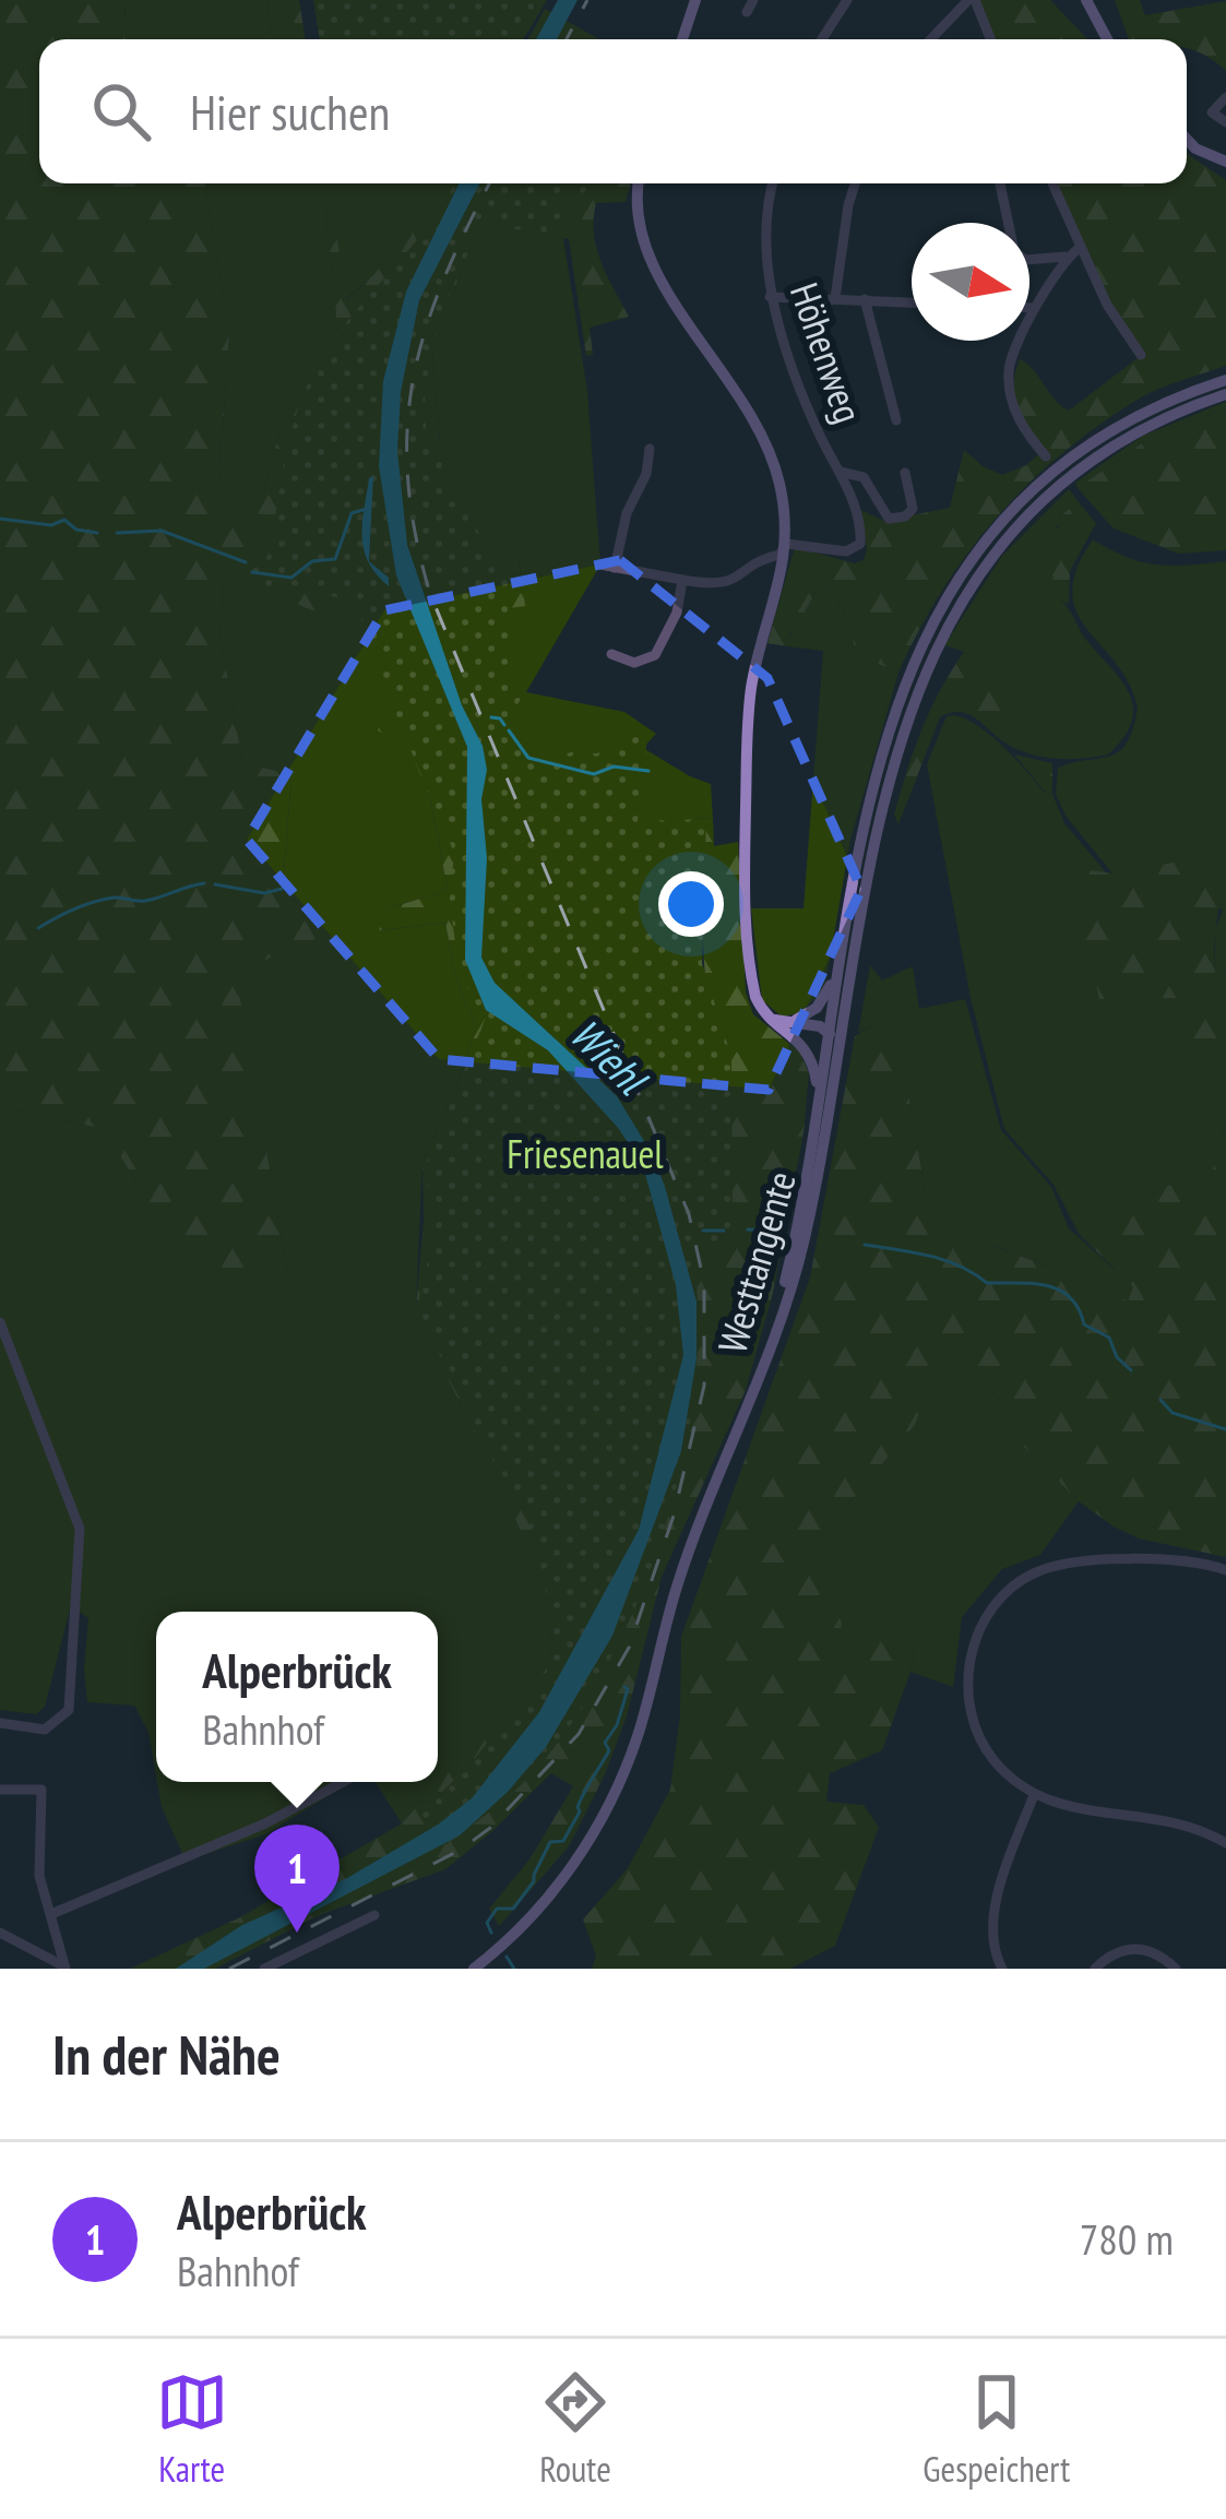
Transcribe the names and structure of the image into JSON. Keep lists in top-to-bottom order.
{
  "streets": {
    "main road": ["Westtangente"],
    "street": ["Höhenweg"]
  },
  "water": ["Wiehl"],
  "parks": ["Friesenauel"],
  "north": "right",
  "page": {
    "search": "Hier suchen",
    "popup": ["Alperbrück", "Bahnhof"],
    "pins": "1",
    "heading": "In der Nähe",
    "list": [
      {
        "mark": "1",
        "name": "Alperbrück",
        "note": "Bahnhof",
        "value": "780 m"
      }
    ],
    "nav": ["Karte", "Route", "Gespeichert"]
  }
}
